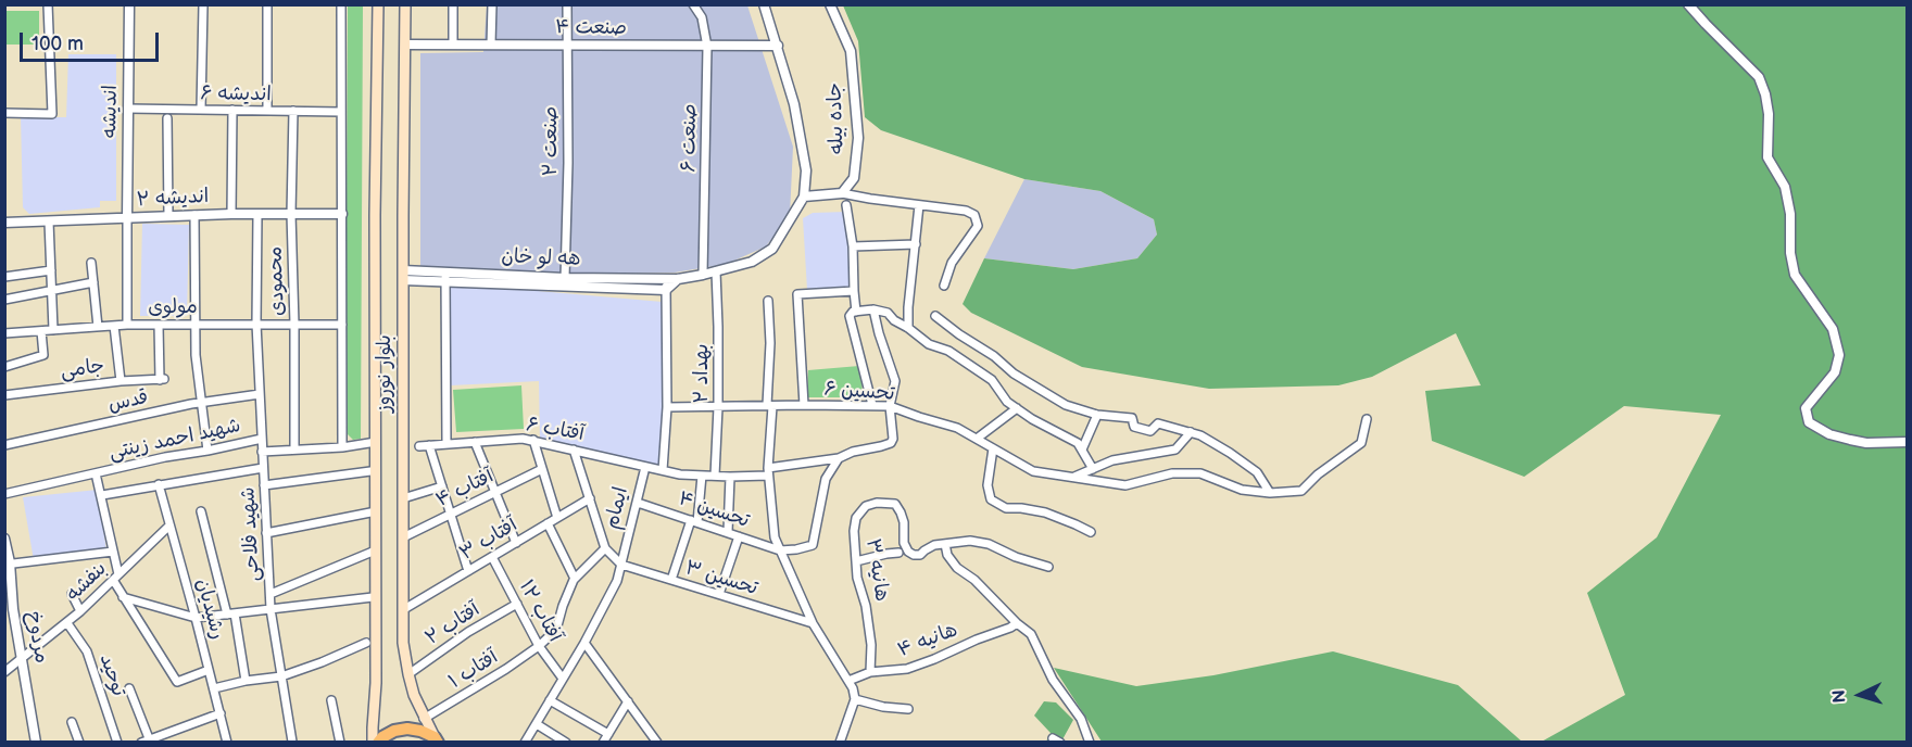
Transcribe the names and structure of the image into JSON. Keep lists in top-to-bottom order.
{
  "streets": {
    "main road": ["بلوار نوروز"],
    "street": [
      "صنعت ۴",
      "اندیشه ۶",
      "اندیشه",
      "جاده بیله",
      "صنعت ۶",
      "صنعت ۲",
      "اندیشه ۲",
      "هه لو خان",
      "محمودی",
      "مولوی",
      "جامی",
      "بهداد ۲",
      "تحسین ۶",
      "قدس",
      "آفتاب ۶",
      "شهید احمد زینتی",
      "آفتاب ۴",
      "ایمام",
      "تحسین ۴",
      "شهید فلاحی",
      "آفتاب ۳",
      "هانیه ۳",
      "تحسین ۳",
      "بنفشه",
      "رشیدیان",
      "آفتاب ۱۲",
      "آفتاب ۲",
      "مردوخ",
      "هانیه ۴",
      "آفتاب ۱",
      "توحید"
    ]
  },
  "crossings": [
    ["صنعت ۴", "صنعت ۶"],
    ["صنعت ۴", "صنعت ۲"],
    ["صنعت ۴", "بلوار نوروز"],
    ["اندیشه ۶", "اندیشه"],
    ["اندیشه ۶", "محمودی"],
    ["اندیشه", "اندیشه ۲"],
    ["صنعت ۲", "هه لو خان"],
    ["اندیشه ۲", "محمودی"],
    ["اندیشه ۲", "شهید فلاحی"],
    ["محمودی", "مولوی"],
    ["مولوی", "جامی"],
    ["مولوی", "شهید فلاحی"],
    ["بلوار نوروز", "آفتاب ۴"],
    ["بلوار نوروز", "آفتاب ۳"],
    ["بلوار نوروز", "آفتاب ۲"],
    ["بلوار نوروز", "آفتاب ۱"],
    ["بهداد ۲", "تحسین ۶"],
    ["بهداد ۲", "ایمام"],
    ["تحسین ۶", "ایمام"],
    ["قدس", "شهید فلاحی"],
    ["آفتاب ۶", "ایمام"],
    ["شهید احمد زینتی", "شهید فلاحی"],
    ["ایمام", "تحسین ۴"],
    ["ایمام", "تحسین ۳"],
    ["ایمام", "آفتاب ۱۲"],
    ["آفتاب ۳", "آفتاب ۱۲"],
    ["هانیه ۳", "هانیه ۴"],
    ["بنفشه", "رشیدیان"],
    ["بنفشه", "مردوخ"],
    ["بنفشه", "توحید"],
    ["آفتاب ۱۲", "آفتاب ۲"],
    ["آفتاب ۱۲", "آفتاب ۱"]
  ],
  "scale_bar": "100 m",
  "north": "left"
}
